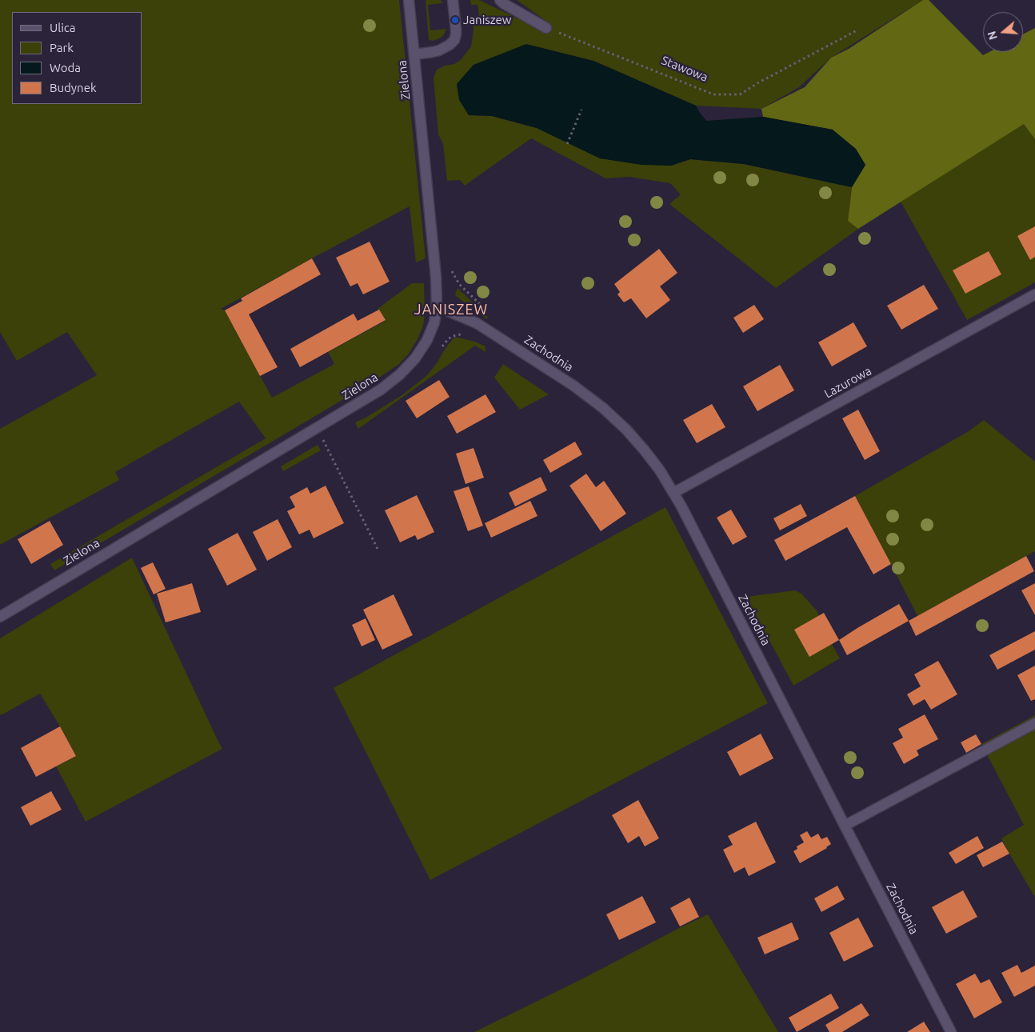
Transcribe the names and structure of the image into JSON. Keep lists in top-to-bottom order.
{
  "streets": {
    "street": ["Zielona", "Zachodnia", "Lazurowa"],
    "path": ["Stawowa"]
  },
  "crossings": [
    ["Zielona", "Zachodnia"],
    ["Zachodnia", "Lazurowa"]
  ],
  "districts": ["JANISZEW"],
  "places": ["Janiszew"],
  "legend": [
    "Ulica",
    "Park",
    "Woda",
    "Budynek"
  ],
  "north": "left"
}
